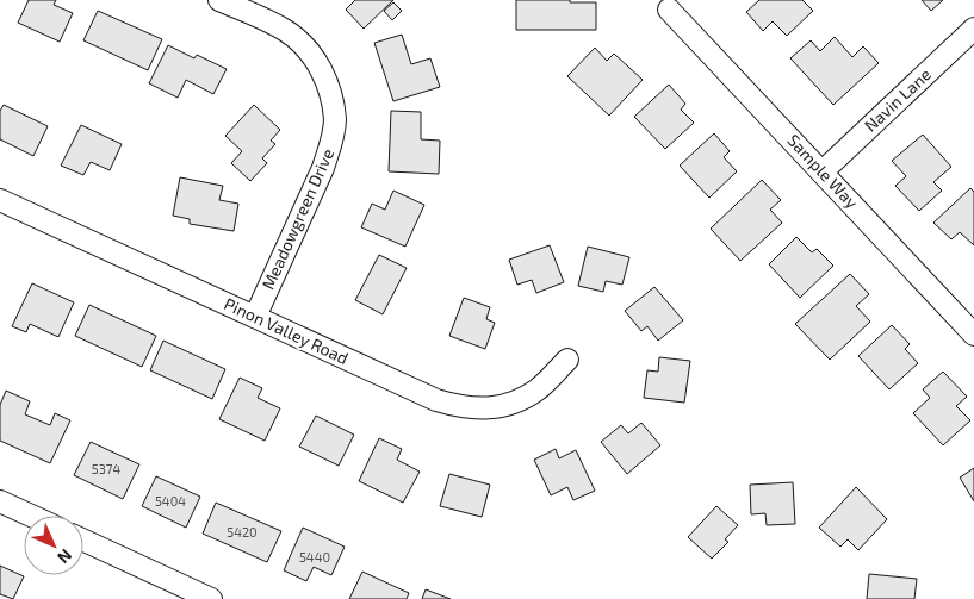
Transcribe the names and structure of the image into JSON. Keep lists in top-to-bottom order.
{
  "streets": {
    "street": [
      "Navin Lane",
      "Sample Way",
      "Meadowgreen Drive",
      "Pinon Valley Road"
    ]
  },
  "crossings": [
    ["Navin Lane", "Sample Way"],
    ["Meadowgreen Drive", "Pinon Valley Road"]
  ],
  "house_numbers": [
    "5374",
    "5404",
    "5420",
    "5440"
  ],
  "north": "bottom right"
}
